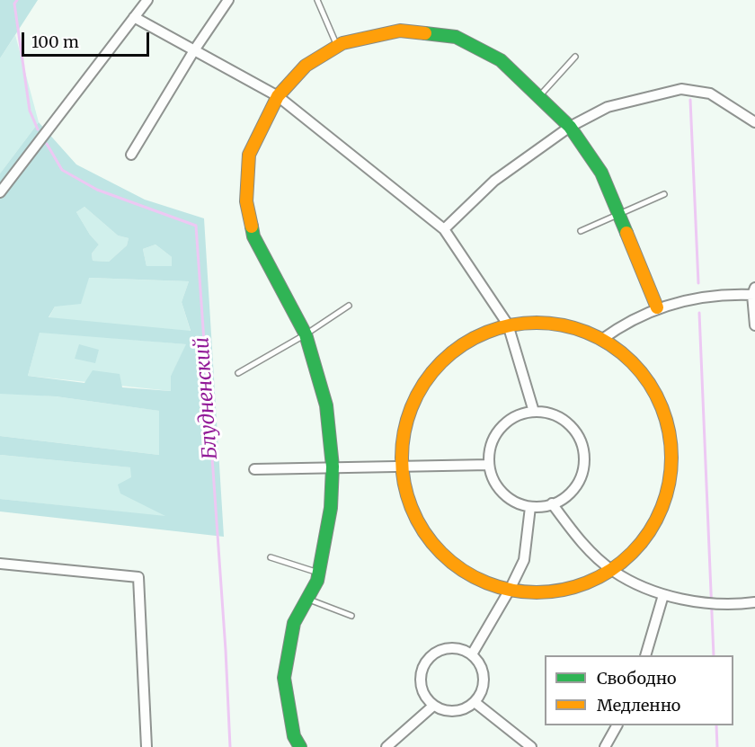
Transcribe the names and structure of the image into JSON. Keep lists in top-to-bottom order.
{
  "water": ["Блудненский"],
  "legend": ["Свободно", "Медленно"],
  "scale_bar": "100 m"
}
